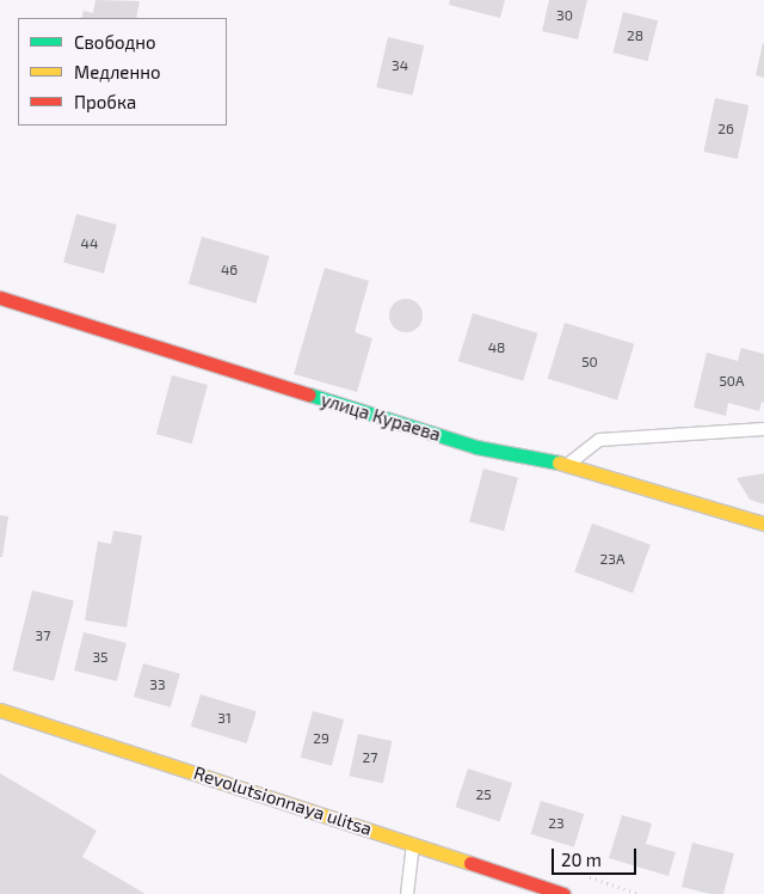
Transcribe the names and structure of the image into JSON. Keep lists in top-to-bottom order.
{
  "streets": {
    "street": ["улица Кураева", "Revolutsionnaya ulitsa"]
  },
  "house_numbers": [
    "30",
    "28",
    "34",
    "26",
    "44",
    "46",
    "48",
    "50",
    "50А",
    "23А",
    "37",
    "35",
    "33",
    "31",
    "29",
    "27",
    "25",
    "23"
  ],
  "legend": ["Свободно", "Медленно", "Пробка"],
  "scale_bar": "20 m"
}
